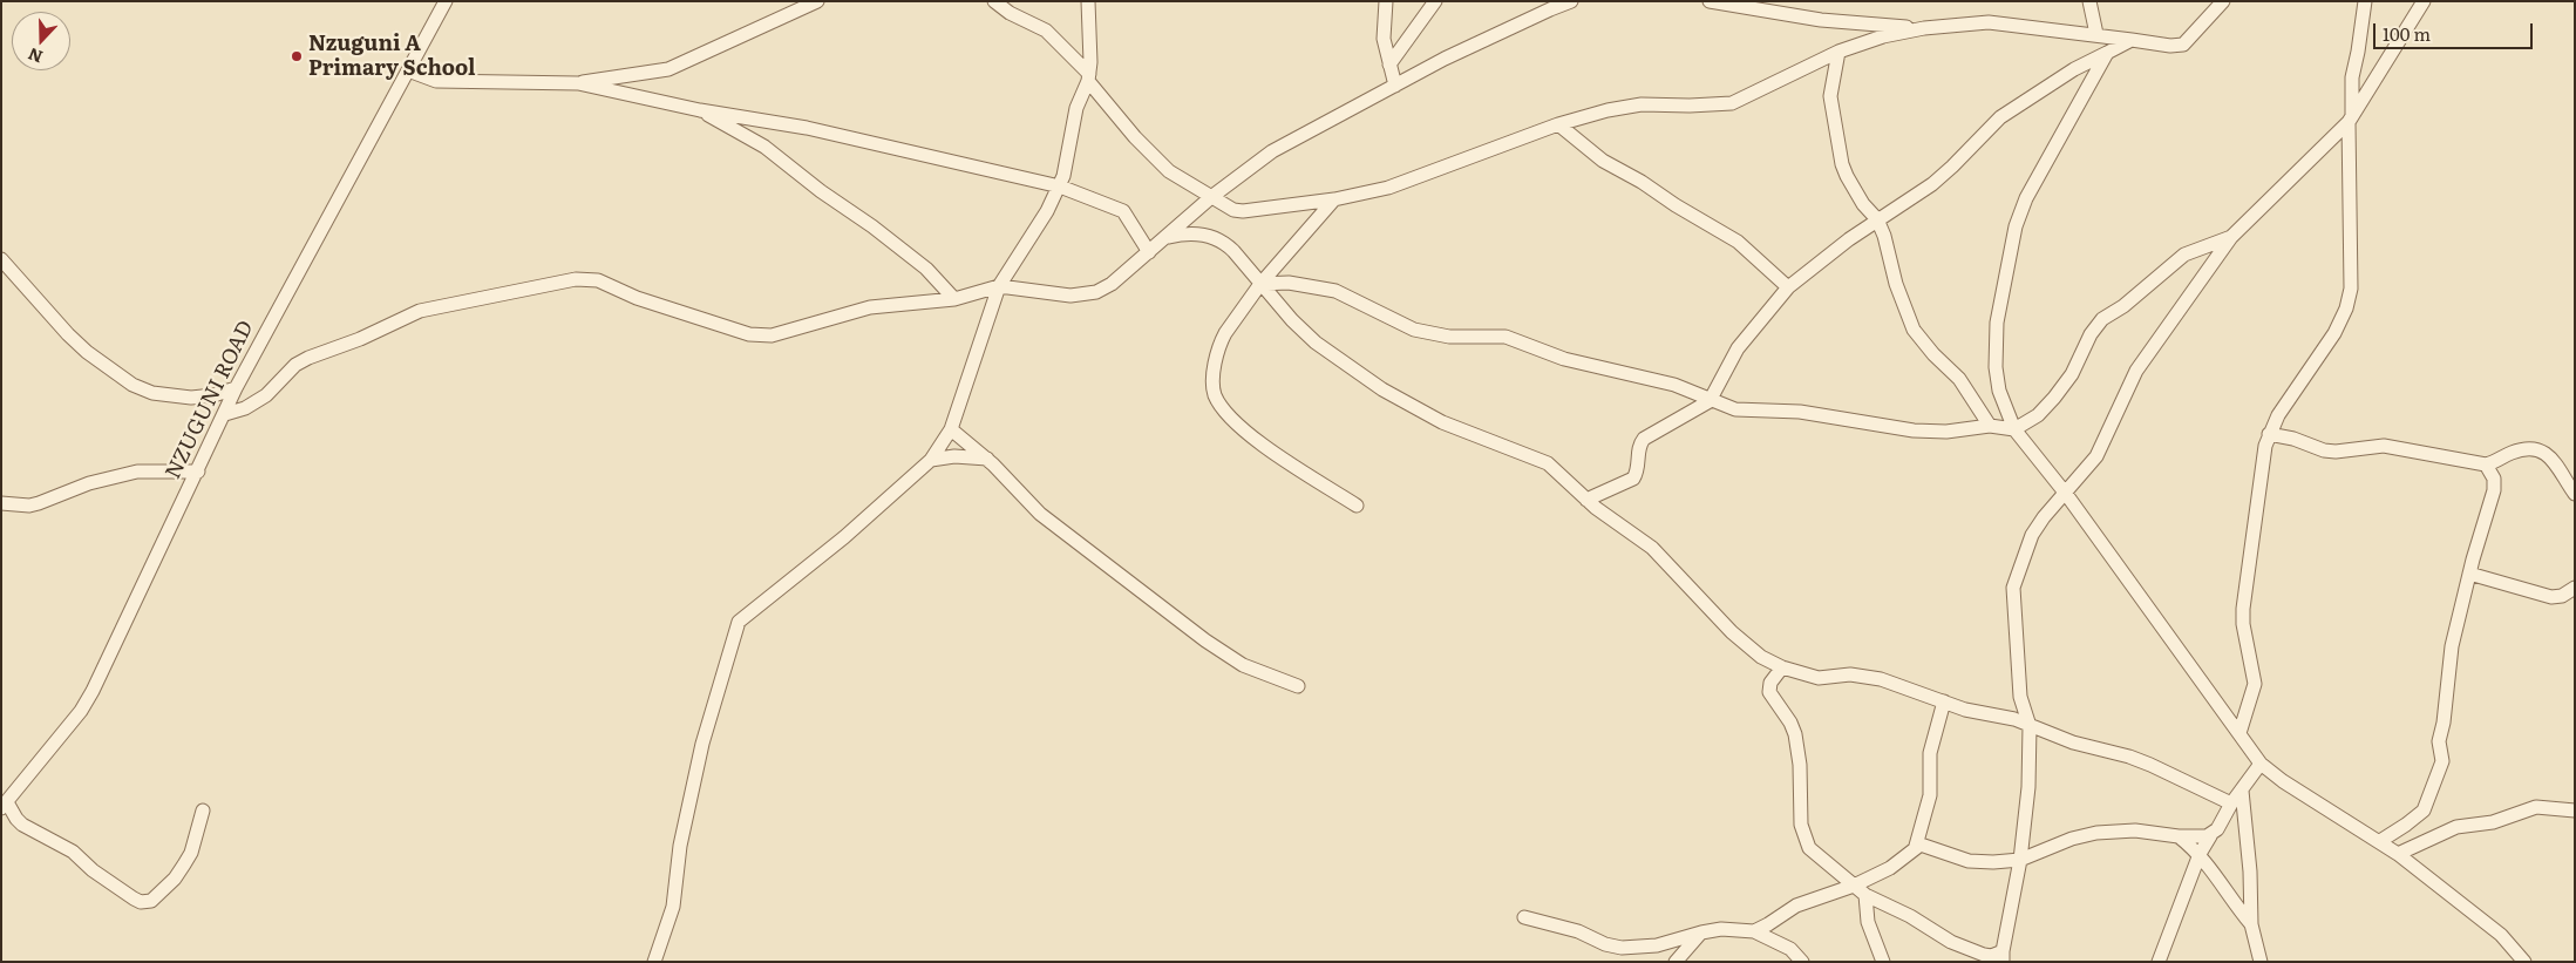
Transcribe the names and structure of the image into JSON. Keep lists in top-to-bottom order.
{
  "streets": {
    "street": ["NZUGUNI ROAD"]
  },
  "places": ["Nzuguni A Primary School"],
  "scale_bar": "100 m",
  "north": "bottom"
}
